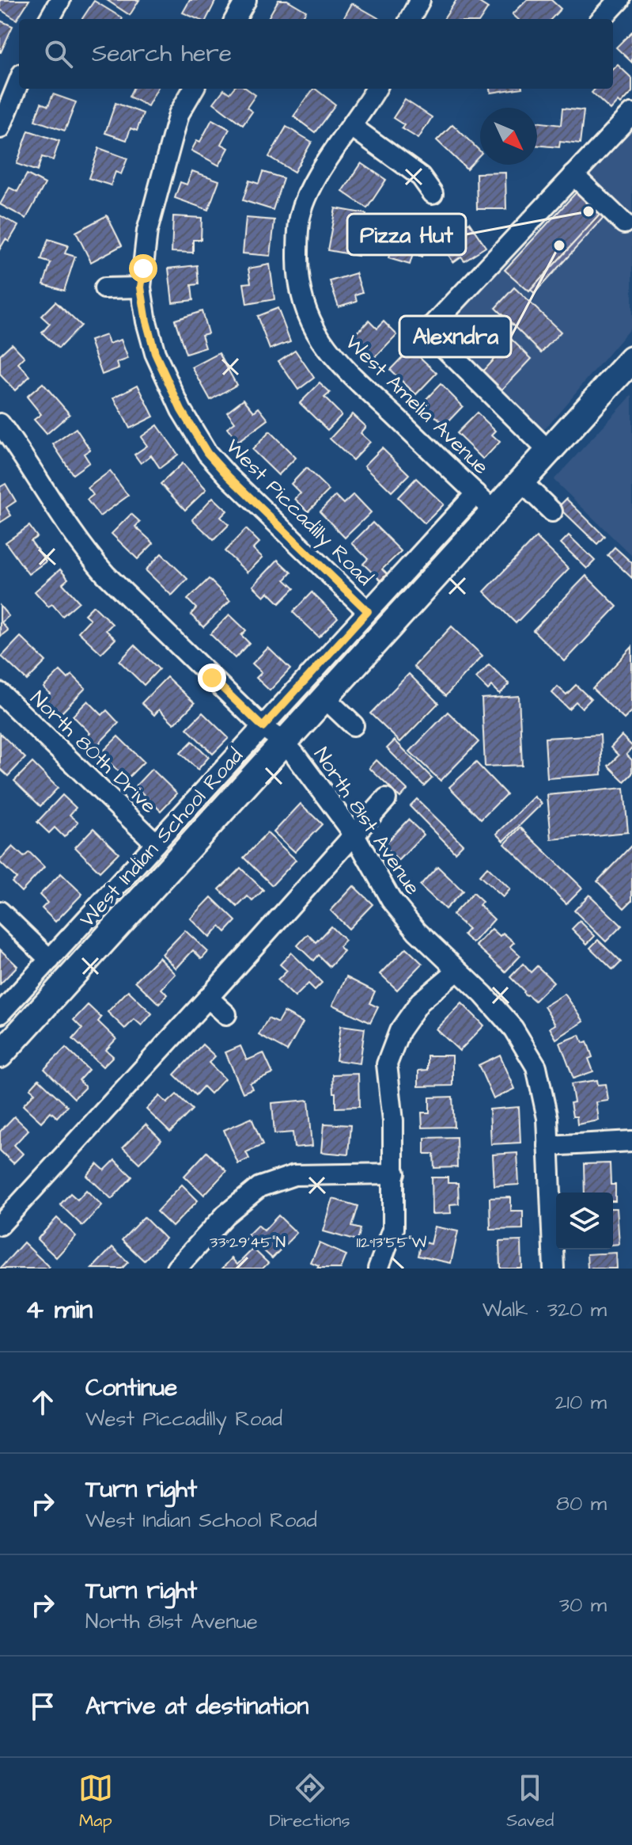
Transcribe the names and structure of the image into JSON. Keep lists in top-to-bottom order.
{
  "streets": {
    "main road": ["West Indian School Road"],
    "street": [
      "West Amelia Avenue",
      "West Piccadilly Road",
      "North 80th Drive",
      "North 81st Avenue"
    ]
  },
  "crossings": [
    ["West Amelia Avenue", "West Indian School Road"],
    ["West Piccadilly Road", "West Indian School Road"],
    ["North 80th Drive", "West Indian School Road"],
    ["North 81st Avenue", "West Indian School Road"]
  ],
  "places": ["Pizza Hut", "Alexndra"],
  "north": "bottom right",
  "page": {
    "search": "Search here",
    "heading": ["4 min", "Walk · 320 m"],
    "list": [
      ["Continue", "West Piccadilly Road", "210 m"],
      ["Turn right", "West Indian School Road", "80 m"],
      ["Turn right", "North 81st Avenue", "30 m"],
      "Arrive at destination"
    ],
    "nav": ["Map", "Directions", "Saved"]
  },
  "coordinates": ["33°29'45\"N", "112°13'55\"W"]
}
